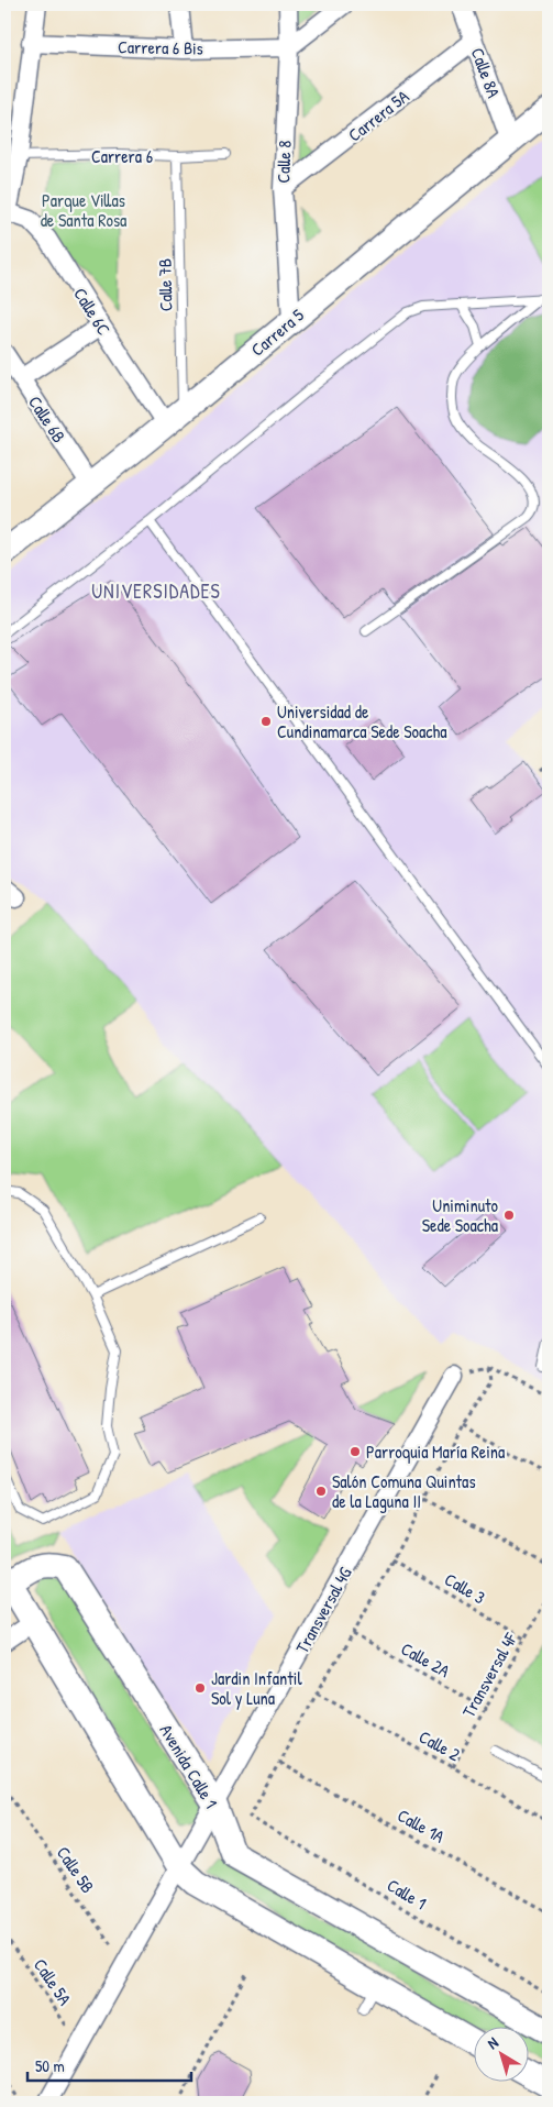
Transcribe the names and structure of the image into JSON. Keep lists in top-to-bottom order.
{
  "streets": {
    "main road": ["Carrera 5", "Avenida Calle 1"],
    "street": [
      "Carrera 6 Bis",
      "Calle 8A",
      "Carrera 5A",
      "Calle 8",
      "Calle 6C",
      "Calle 6B",
      "Transversal 4G"
    ],
    "lane": ["Carrera 6", "Calle 7B"],
    "path": [
      "Calle 3",
      "Calle 2A",
      "Transversal 4F",
      "Calle 2",
      "Calle 1A",
      "Calle 5B",
      "Calle 1",
      "Calle 5A"
    ]
  },
  "crossings": [
    ["Carrera 6 Bis", "Calle 8"],
    ["Calle 8A", "Carrera 5A"],
    ["Calle 8A", "Carrera 5"],
    ["Carrera 5A", "Calle 8"],
    ["Carrera 6", "Calle 7B"],
    ["Calle 8", "Carrera 5"],
    ["Calle 7B", "Calle 6C"],
    ["Calle 7B", "Carrera 5"],
    ["Calle 6C", "Carrera 5"],
    ["Carrera 5", "Calle 6B"],
    ["Calle 3", "Transversal 4F"],
    ["Transversal 4G", "Avenida Calle 1"],
    ["Transversal 4G", "Calle 5B"],
    ["Transversal 4G", "Calle 5A"],
    ["Calle 2A", "Transversal 4F"],
    ["Transversal 4F", "Calle 2"],
    ["Calle 1A", "Calle 1"]
  ],
  "districts": ["UNIVERSIDADES"],
  "parks": ["Parque Villas de Santa Rosa"],
  "places": [
    "Universidad de Cundinamarca Sede Soacha",
    "Uniminuto Sede Soacha",
    "Parroquia María Reina",
    "Salón Comuna Quintas de la Laguna II",
    "Jardin Infantil Sol y Luna"
  ],
  "scale_bar": "50 m",
  "north": "top left"
}
